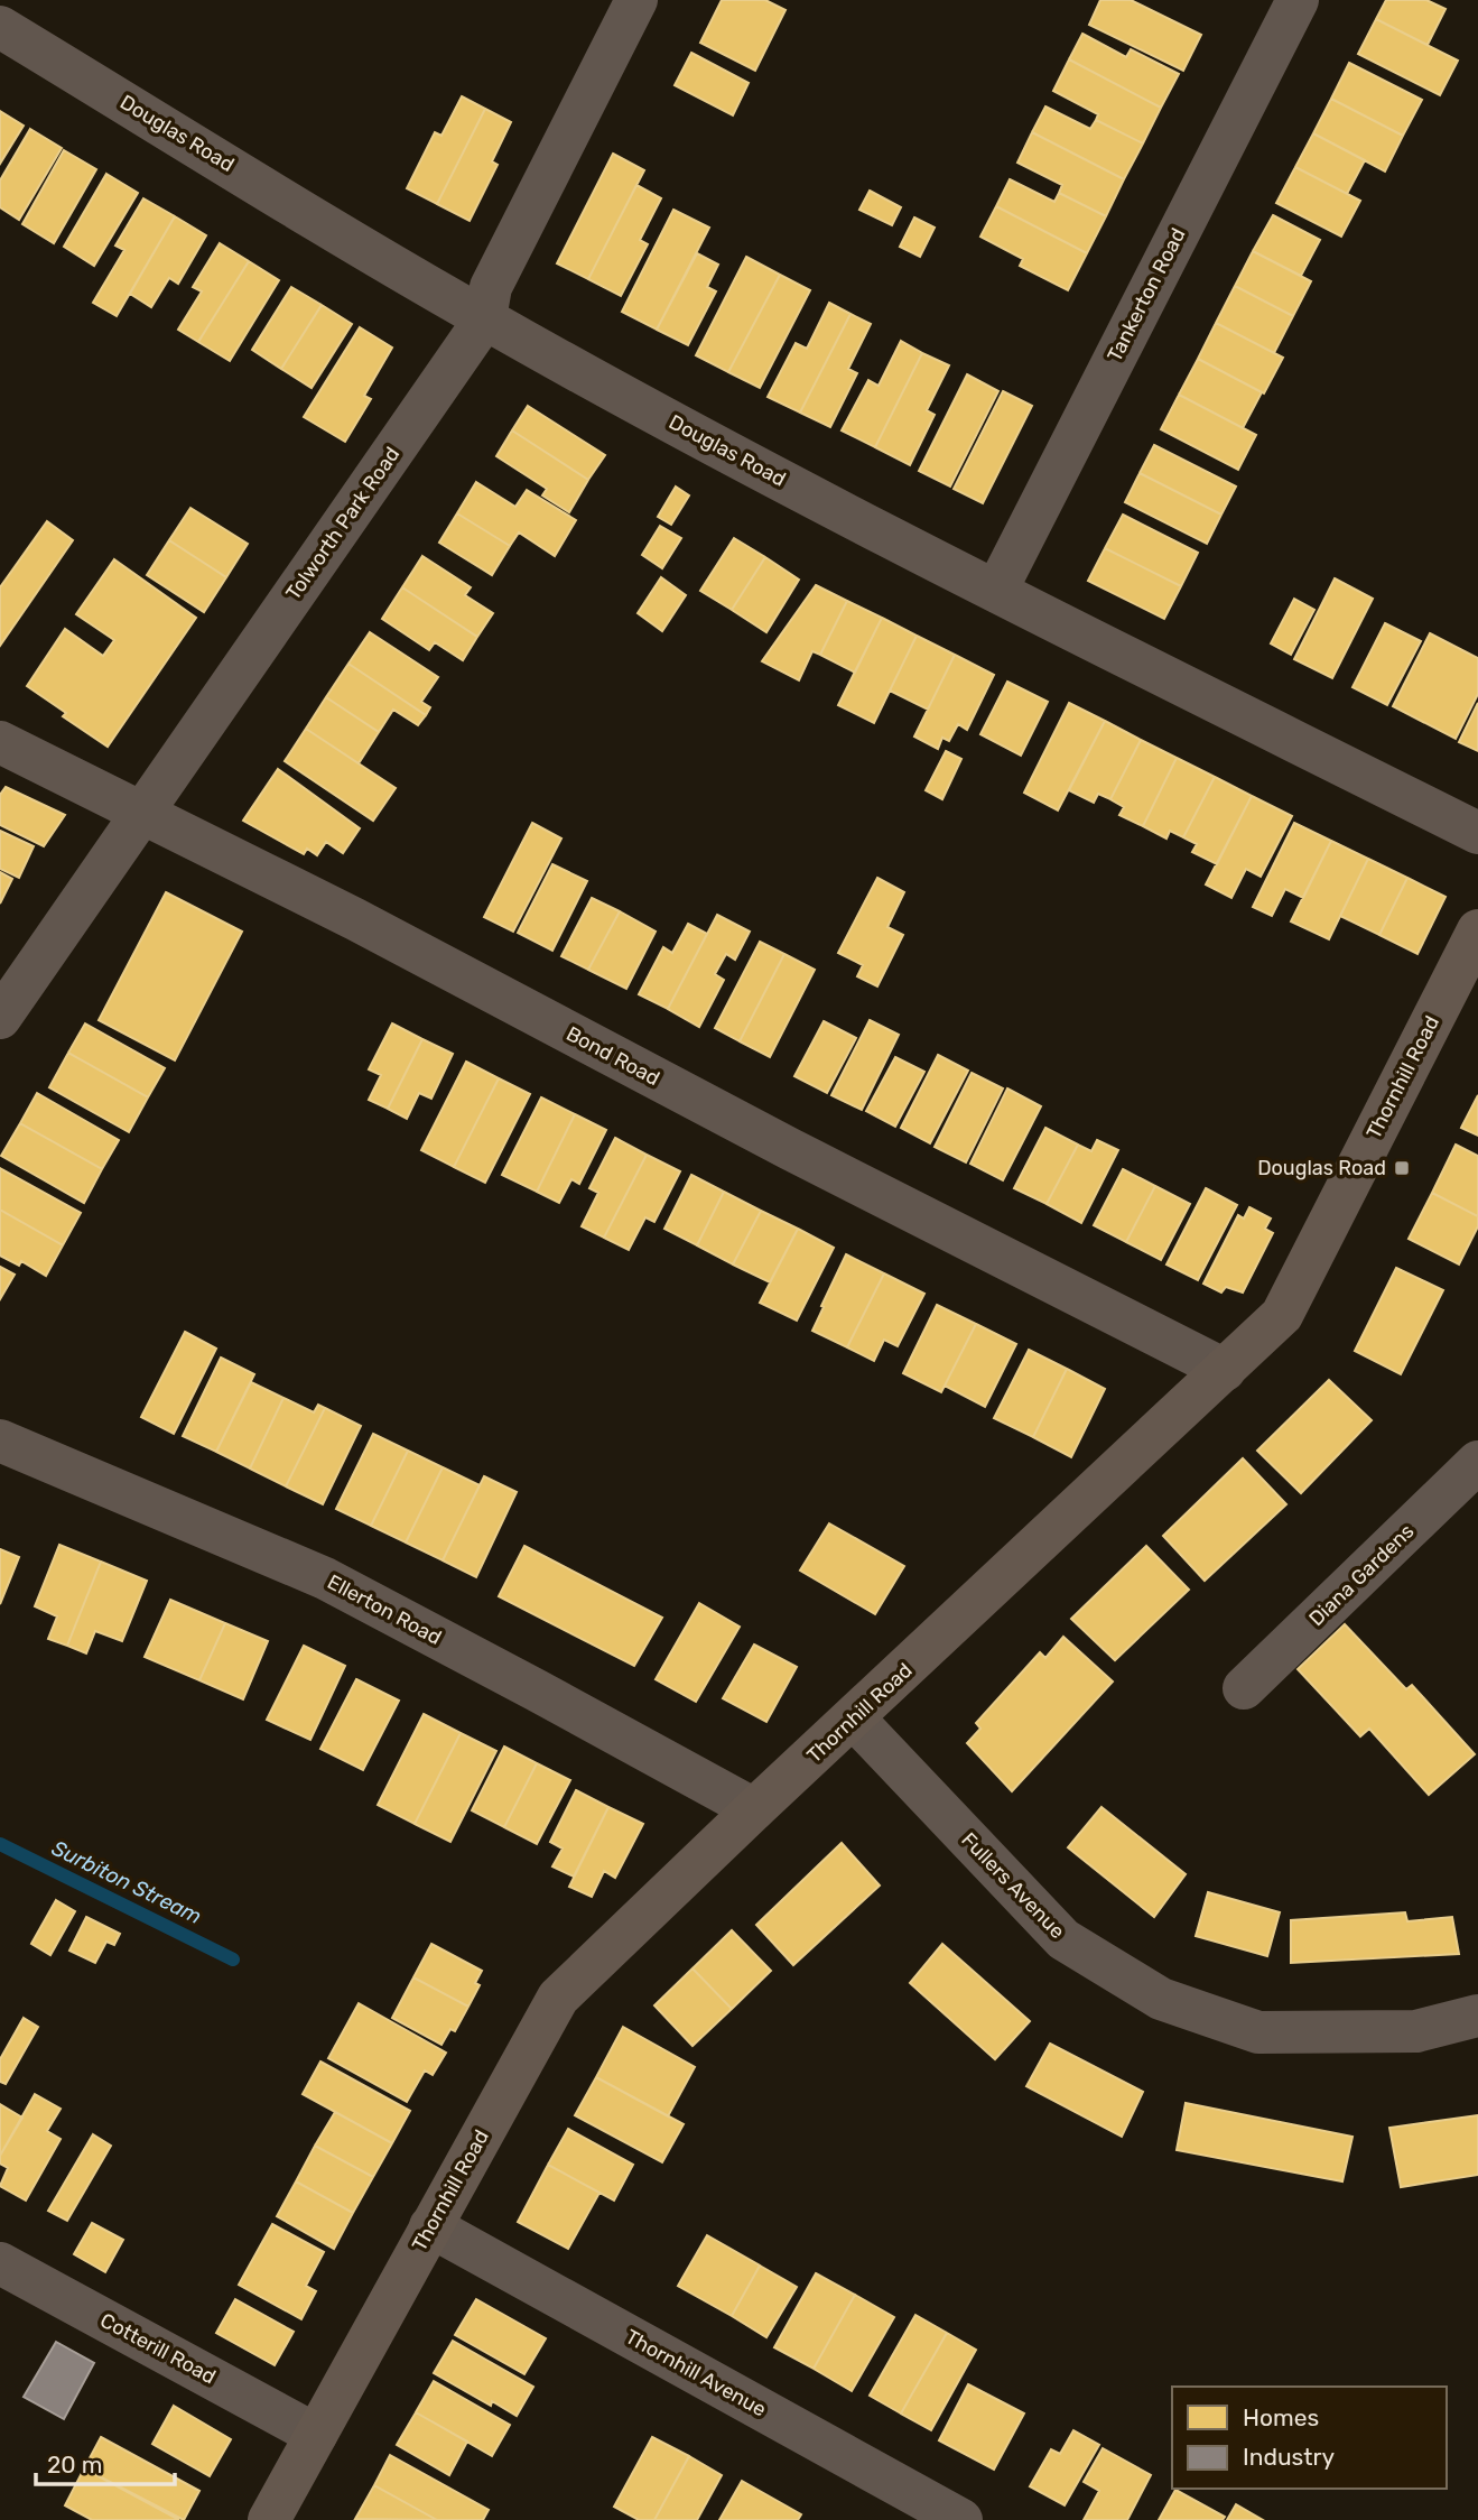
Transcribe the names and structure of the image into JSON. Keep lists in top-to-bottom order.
{
  "streets": {
    "street": [
      "Douglas Road",
      "Tankerton Road",
      "Tolworth Park Road",
      "Bond Road",
      "Thornhill Road",
      "Diana Gardens",
      "Ellerton Road",
      "Fullers Avenue",
      "Cotterill Road",
      "Thornhill Avenue"
    ]
  },
  "crossings": [
    ["Douglas Road", "Tankerton Road"],
    ["Douglas Road", "Tolworth Park Road"],
    ["Tolworth Park Road", "Bond Road"],
    ["Bond Road", "Thornhill Road"],
    ["Thornhill Road", "Ellerton Road"],
    ["Thornhill Road", "Fullers Avenue"],
    ["Thornhill Road", "Cotterill Road"],
    ["Thornhill Road", "Thornhill Avenue"]
  ],
  "water": ["Surbiton Stream"],
  "places": {
    "transit": ["Douglas Road"]
  },
  "legend": ["Homes", "Industry"],
  "scale_bar": "20 m"
}
